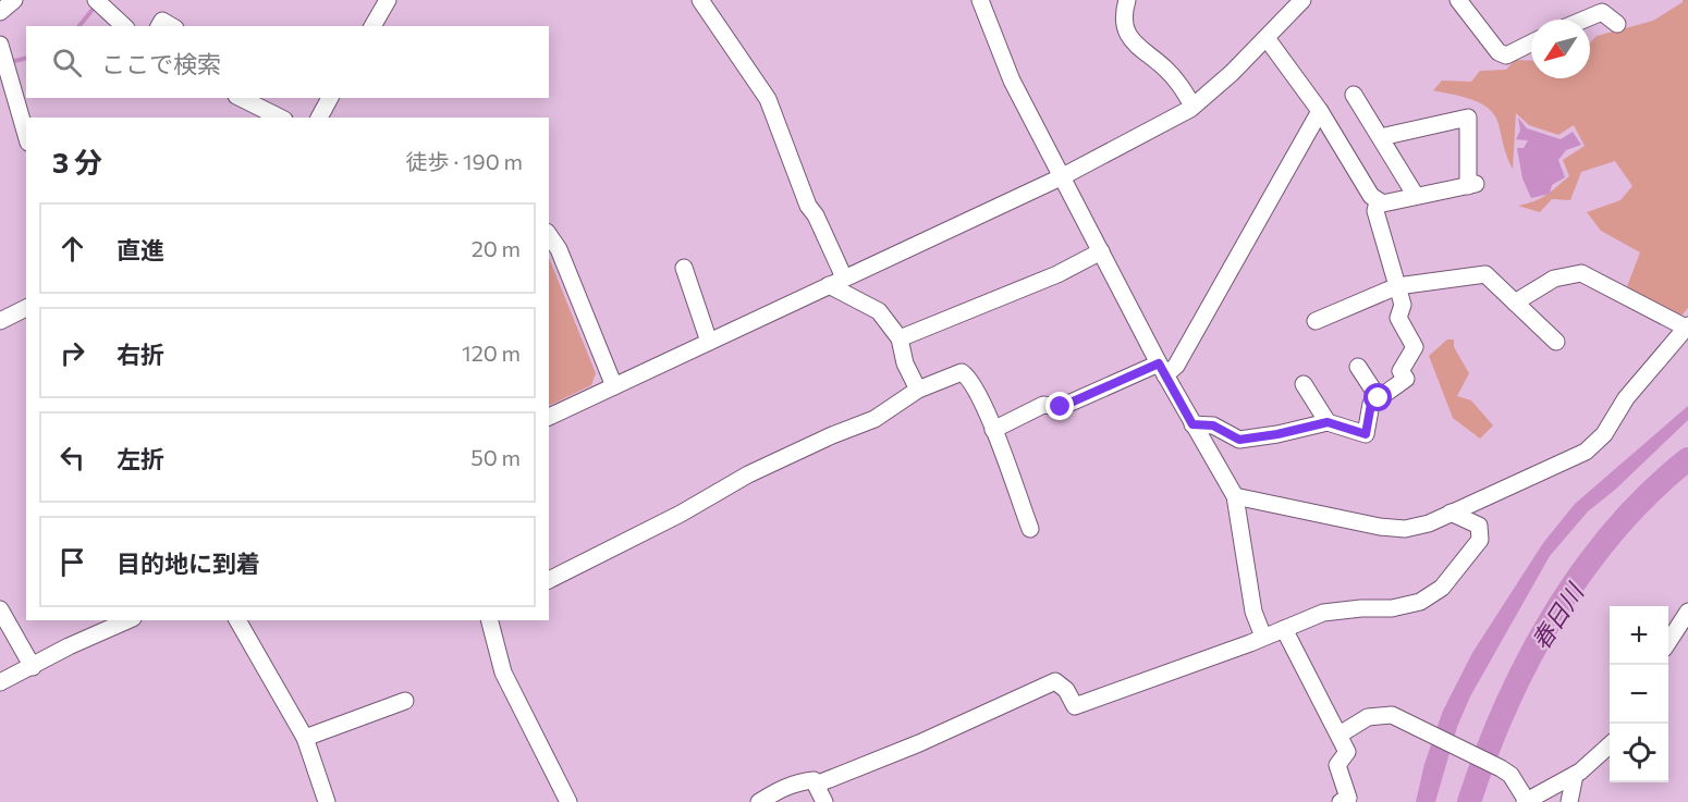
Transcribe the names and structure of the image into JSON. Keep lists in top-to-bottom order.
{
  "water": ["春日川"],
  "north": "bottom left",
  "page": {
    "search": "ここで検索",
    "heading": ["3 分", "徒歩 · 190 m"],
    "list": [
      ["直進", "20 m"],
      ["右折", "120 m"],
      ["左折", "50 m"],
      "目的地に到着"
    ],
    "map_buttons": ["+", "−"]
  }
}
